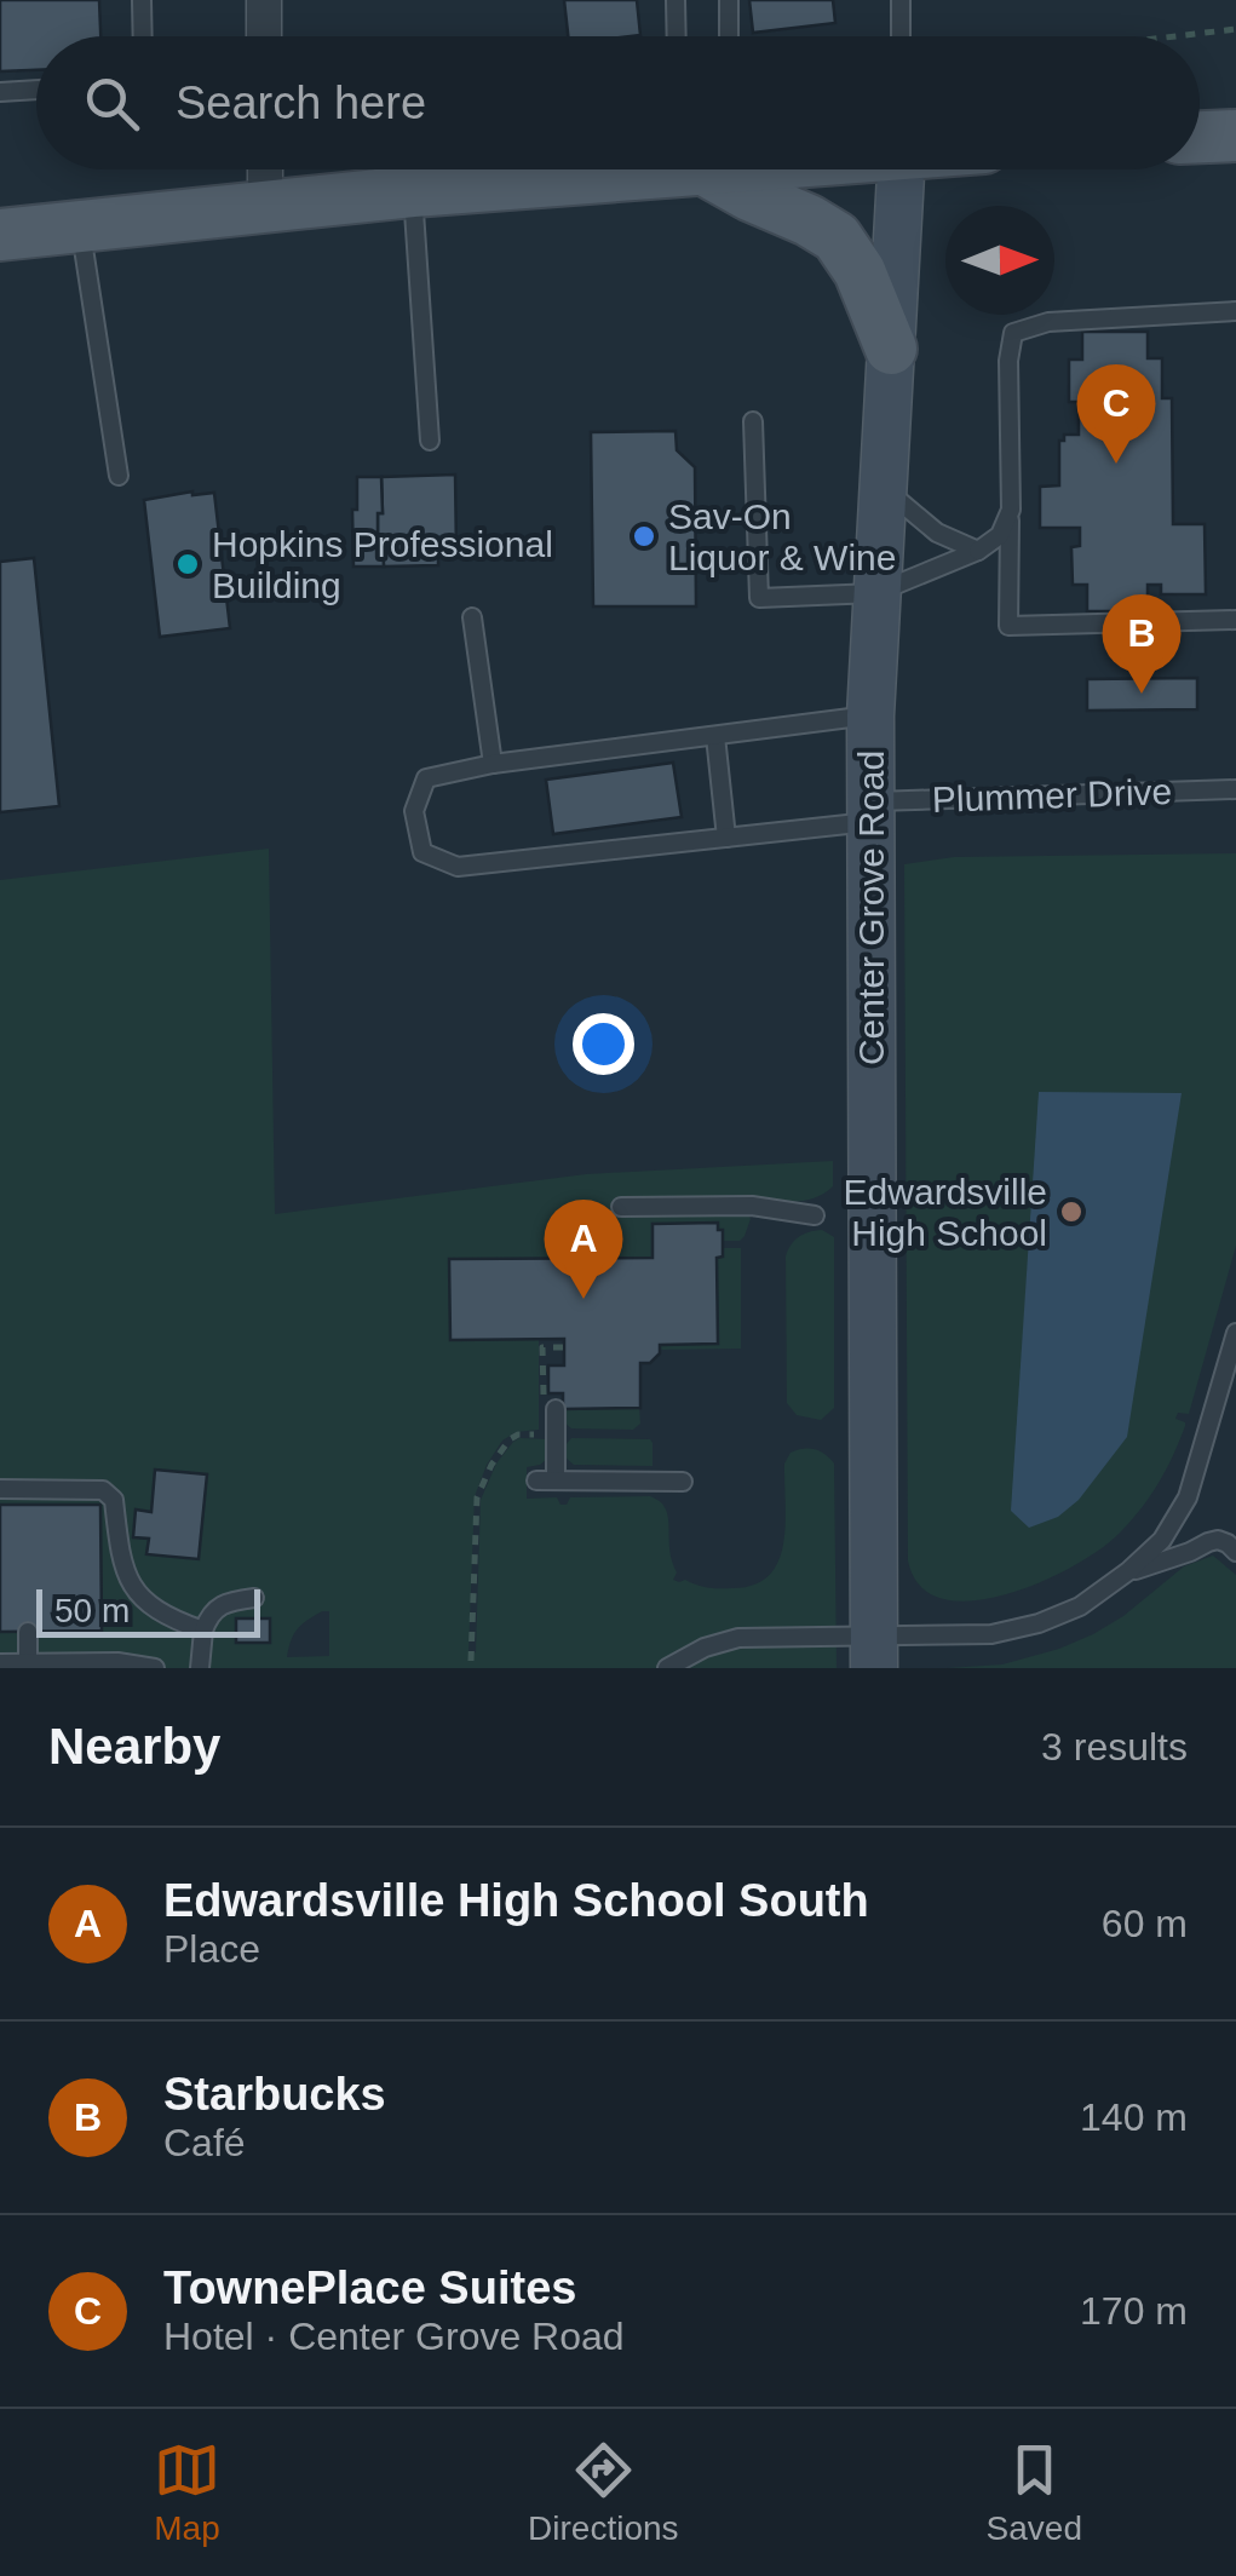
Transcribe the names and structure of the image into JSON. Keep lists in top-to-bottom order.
{
  "streets": {
    "street": ["Center Grove Road"],
    "lane": ["Plummer Drive"]
  },
  "crossings": [
    ["Plummer Drive", "Center Grove Road"]
  ],
  "places": ["Sav-On Liquor & Wine", "Hopkins Professional Building", "Edwardsville High School"],
  "scale_bar": "50 m",
  "north": "right",
  "page": {
    "search": "Search here",
    "pins": ["C", "B", "A"],
    "scale": "50 m",
    "heading": ["Nearby", "3 results"],
    "list": [
      {
        "mark": "A",
        "name": "Edwardsville High School South",
        "note": "Place",
        "value": "60 m"
      },
      {
        "mark": "B",
        "name": "Starbucks",
        "note": "Café",
        "value": "140 m"
      },
      {
        "mark": "C",
        "name": "TownePlace Suites",
        "note": "Hotel · Center Grove Road",
        "value": "170 m"
      }
    ],
    "nav": ["Map", "Directions", "Saved"]
  }
}
